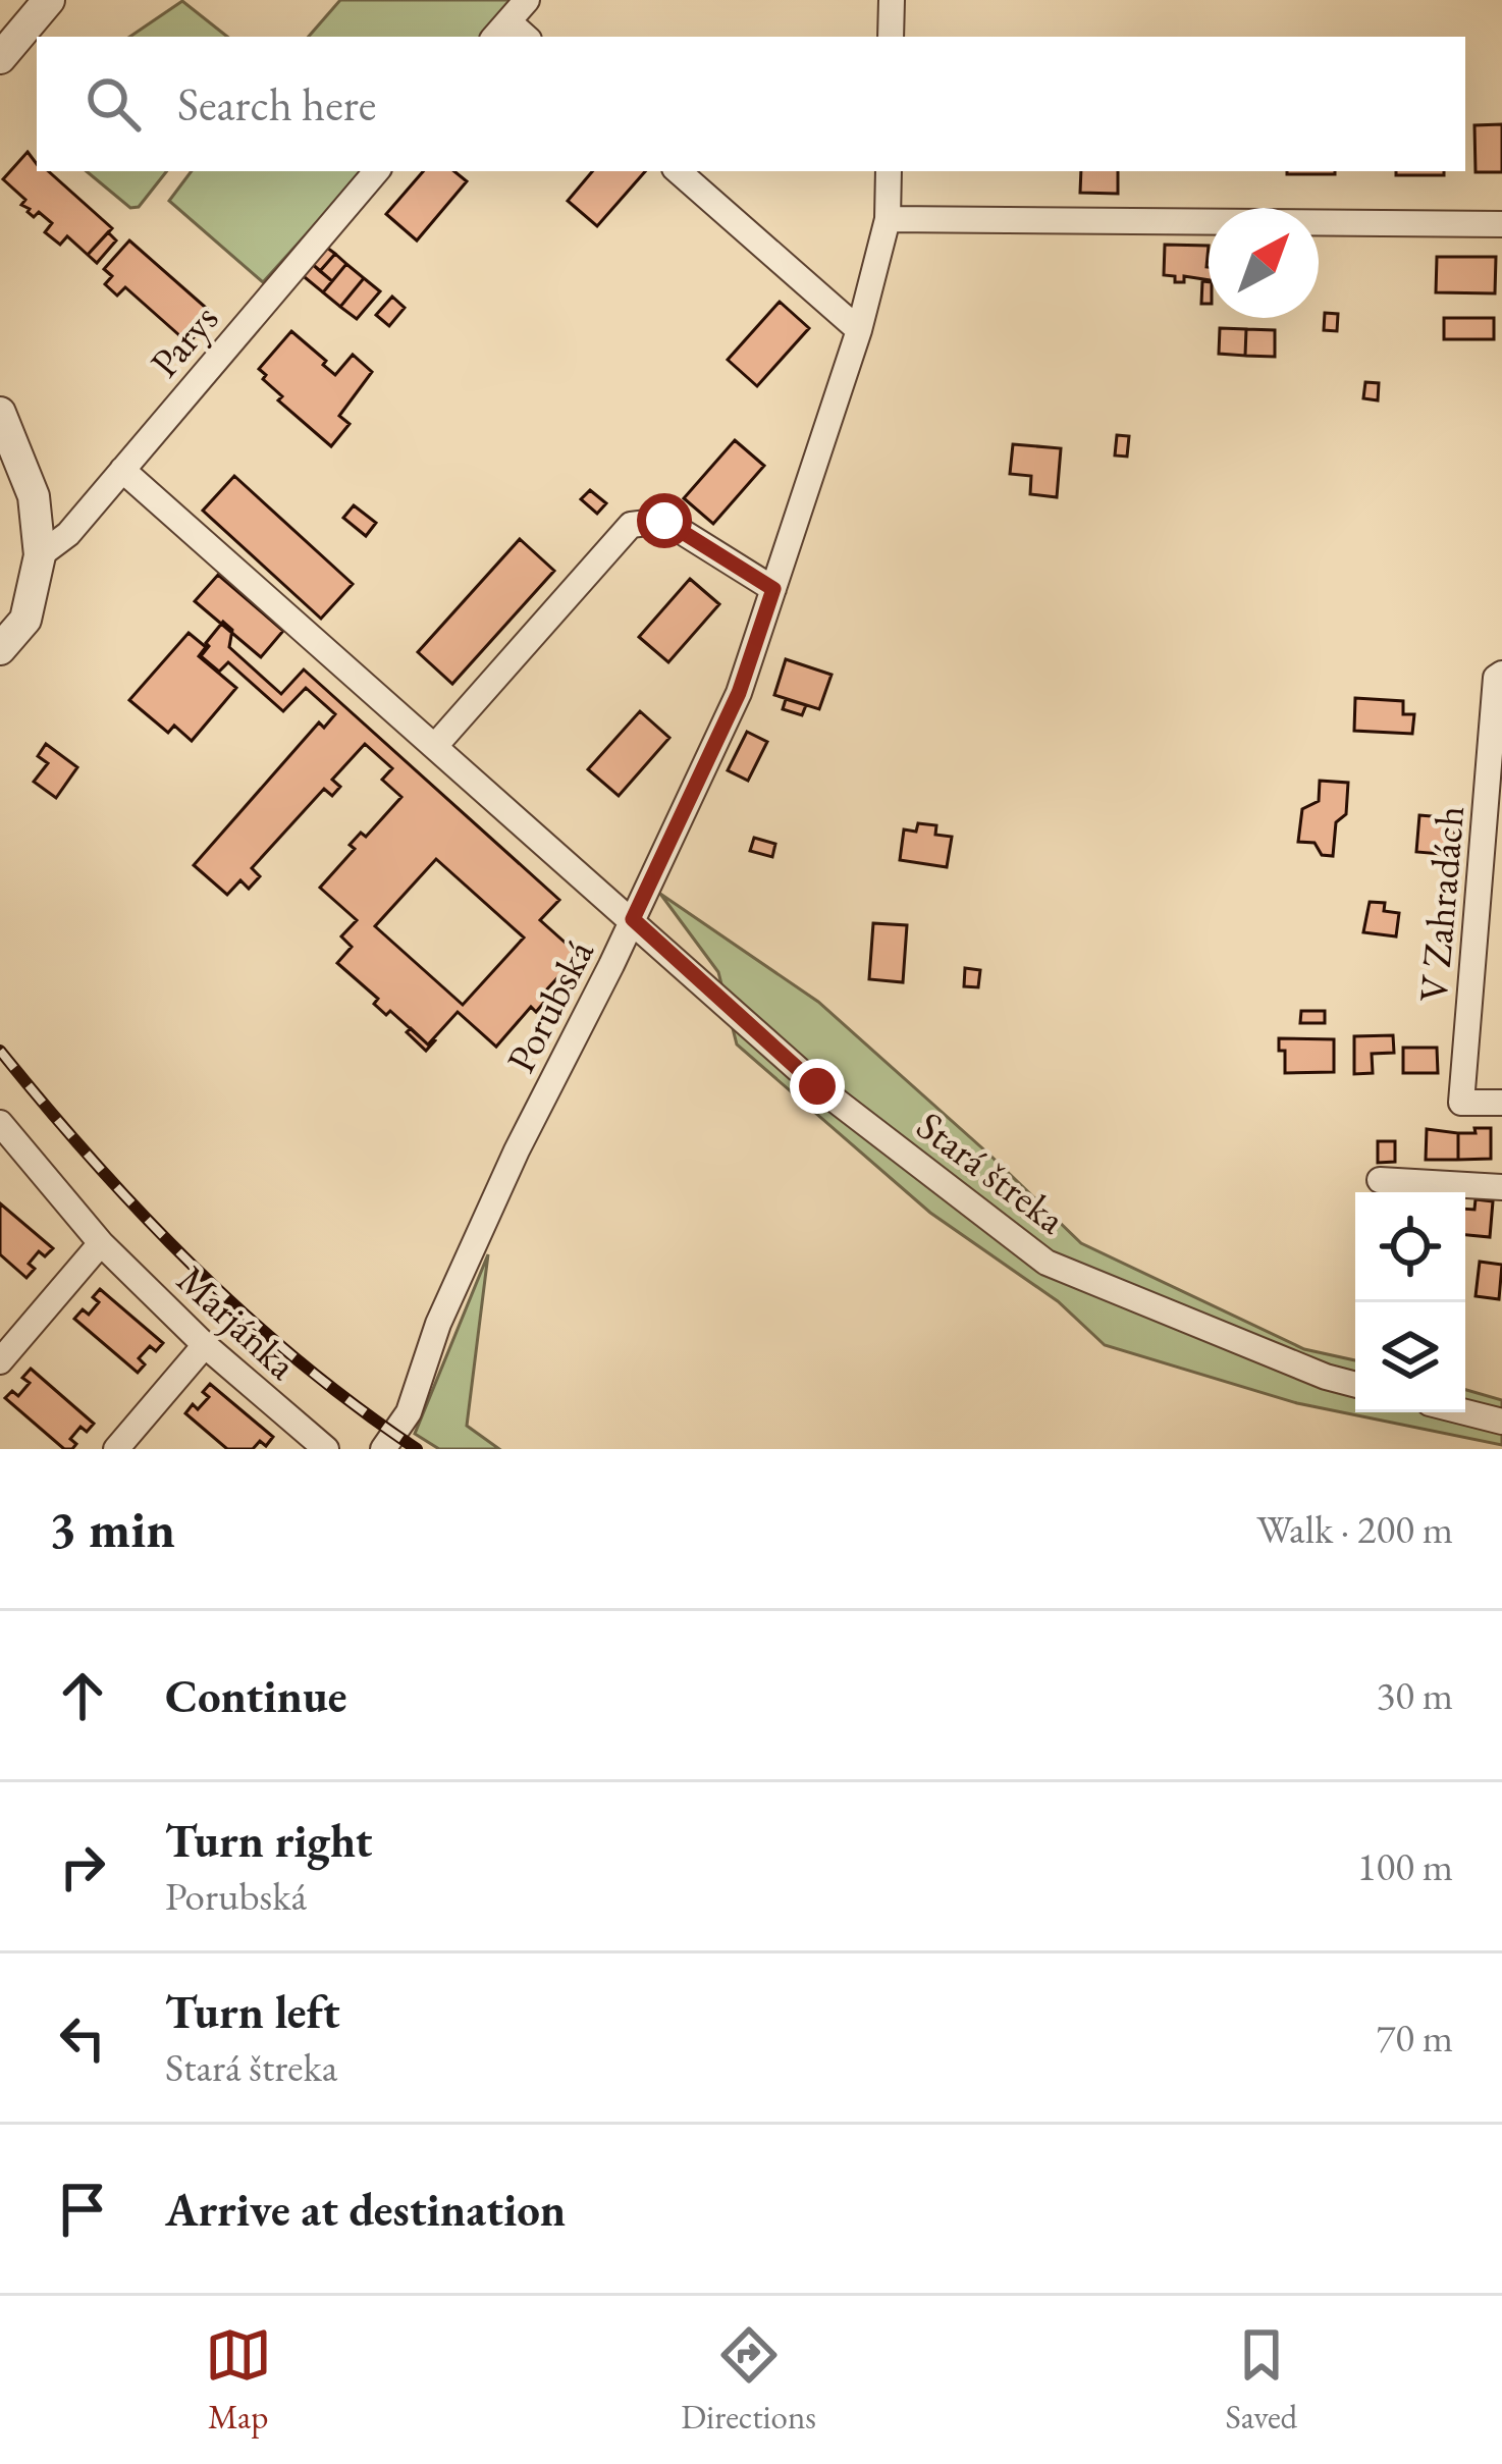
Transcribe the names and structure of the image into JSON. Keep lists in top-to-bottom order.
{
  "streets": {
    "street": [
      "Parys",
      "V Zahradách",
      "Porubská",
      "Stará štreka",
      "Marjánka"
    ]
  },
  "crossings": [
    ["Parys", "Stará štreka"],
    ["Porubská", "Stará štreka"]
  ],
  "north": "top right",
  "page": {
    "search": "Search here",
    "heading": ["3 min", "Walk · 200 m"],
    "list": [
      ["Continue", "30 m"],
      ["Turn right", "Porubská", "100 m"],
      ["Turn left", "Stará štreka", "70 m"],
      "Arrive at destination"
    ],
    "nav": ["Map", "Directions", "Saved"]
  }
}
